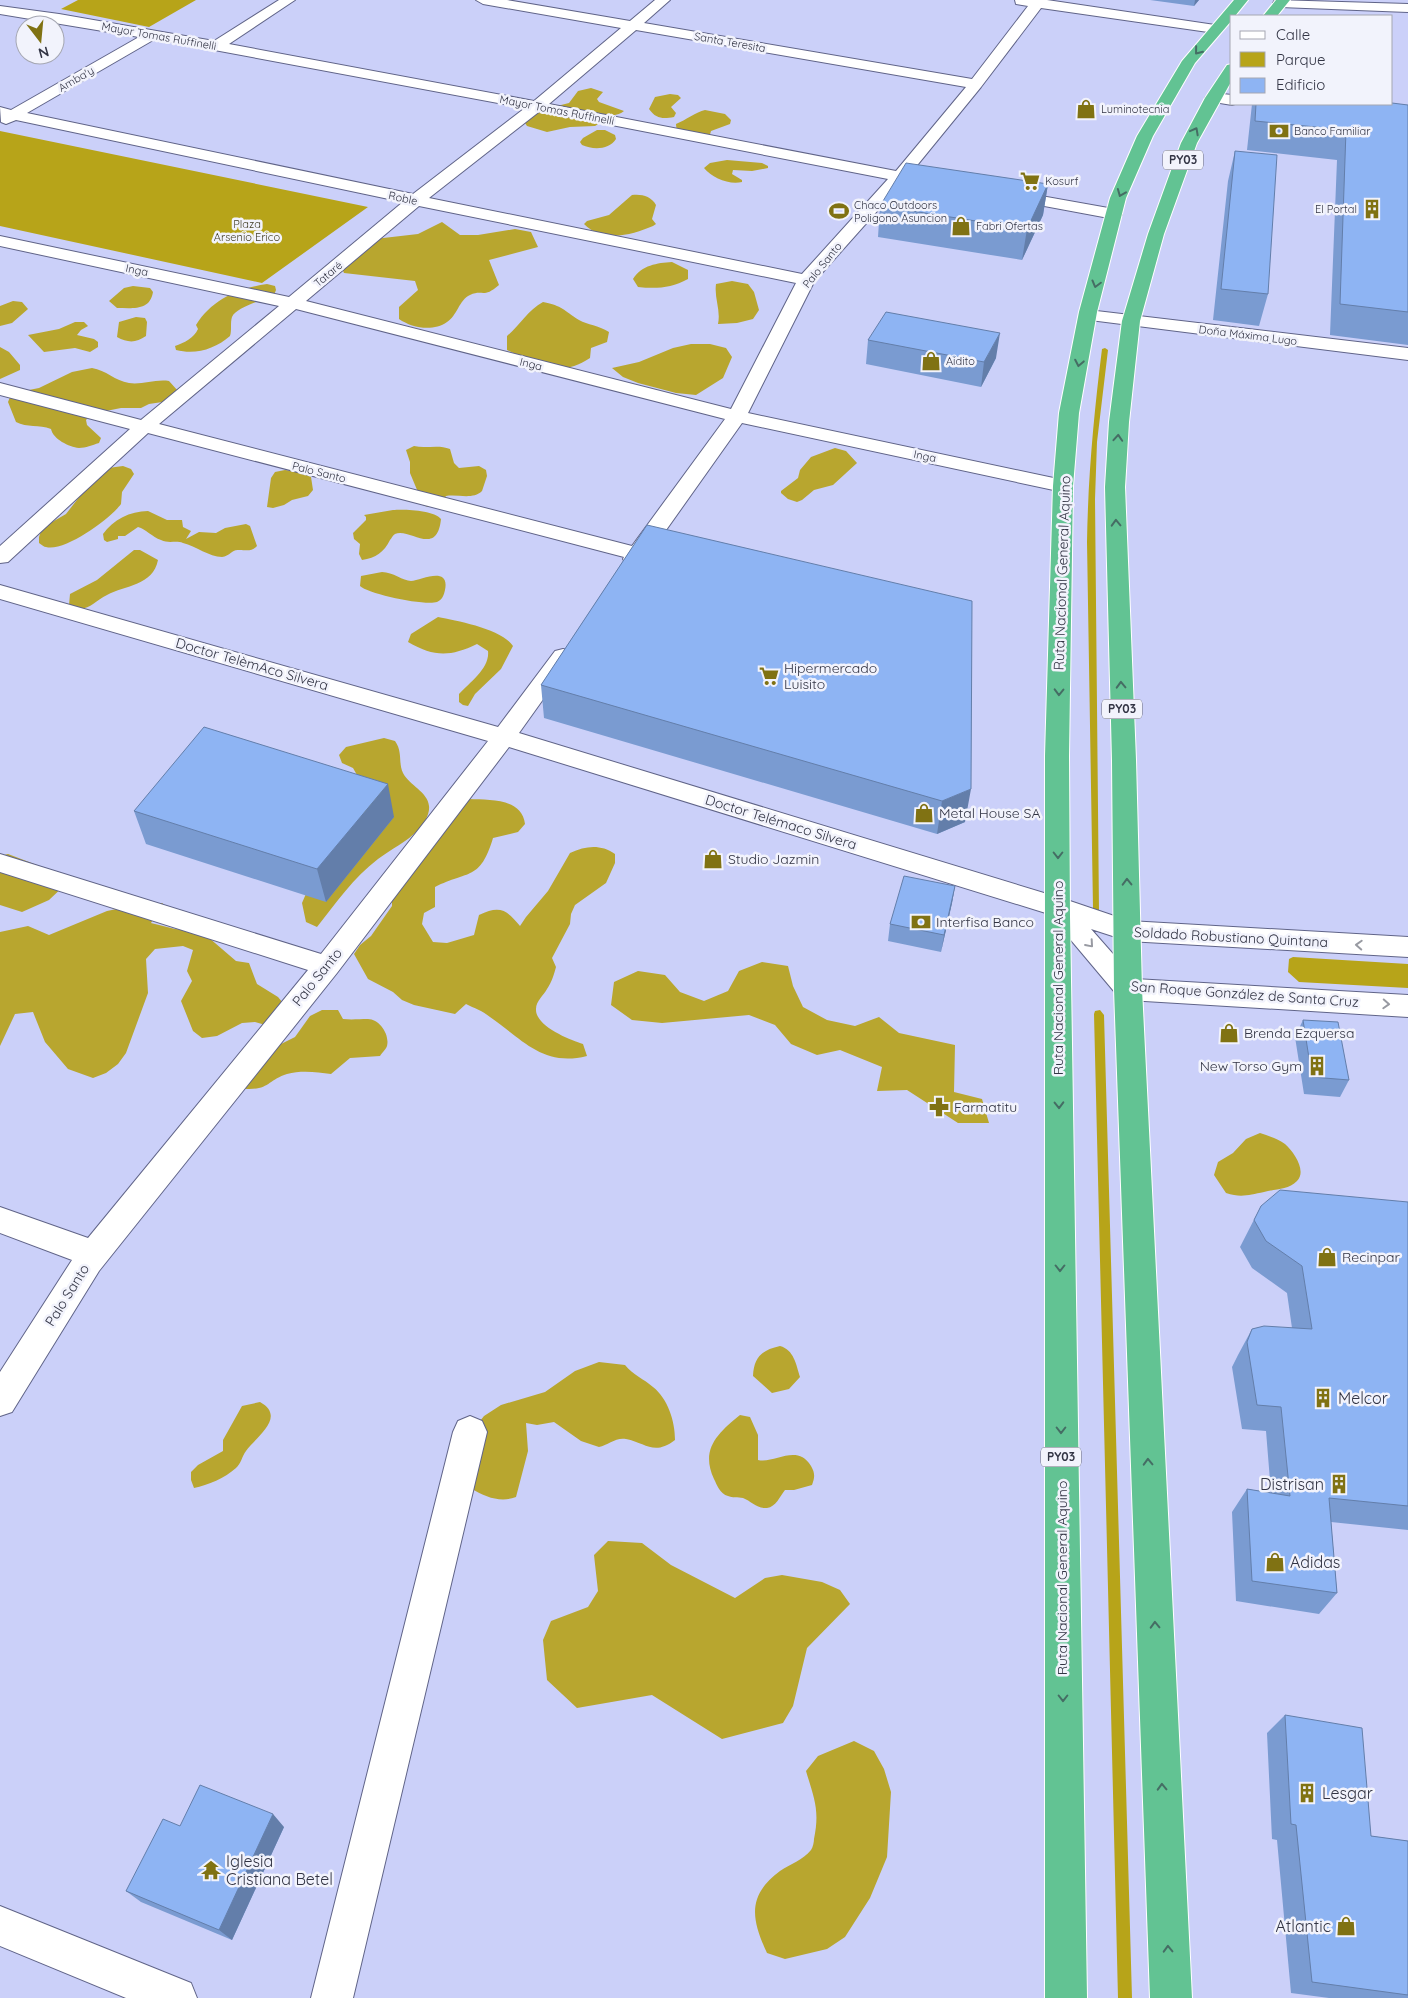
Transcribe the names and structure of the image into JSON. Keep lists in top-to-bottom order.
{
  "streets": {
    "highway": ["PY03", "Ruta Nacional General Aquino"],
    "street": [
      "Mayor Tomas Ruffinelli",
      "Santa Teresita",
      "Amba'y",
      "Roble",
      "Palo Santo",
      "Inga",
      "Tataré",
      "Doña Máxima Lugo",
      "Doctor TelèmAco Silvera",
      "Doctor Telémaco Silvera",
      "Soldado Robustiano Quintana",
      "San Roque González de Santa Cruz"
    ]
  },
  "crossings": [
    ["Mayor Tomas Ruffinelli", "Amba'y"],
    ["Mayor Tomas Ruffinelli", "Palo Santo"],
    ["Mayor Tomas Ruffinelli", "Tataré"],
    ["Santa Teresita", "Palo Santo"],
    ["Santa Teresita", "Tataré"],
    ["Amba'y", "Roble"],
    ["PY03", "Doña Máxima Lugo"],
    ["PY03", "Soldado Robustiano Quintana"],
    ["PY03", "San Roque González de Santa Cruz"],
    ["Roble", "Palo Santo"],
    ["Roble", "Tataré"],
    ["Palo Santo", "Inga"],
    ["Palo Santo", "Tataré"],
    ["Palo Santo", "Doctor TelèmAco Silvera"],
    ["Palo Santo", "Doctor Telémaco Silvera"],
    ["Inga", "Tataré"],
    ["Inga", "Ruta Nacional General Aquino"],
    ["Doña Máxima Lugo", "Ruta Nacional General Aquino"],
    ["Ruta Nacional General Aquino", "Doctor Telémaco Silvera"],
    ["Ruta Nacional General Aquino", "Soldado Robustiano Quintana"],
    ["Ruta Nacional General Aquino", "San Roque González de Santa Cruz"],
    ["Doctor TelèmAco Silvera", "Doctor Telémaco Silvera"],
    ["Doctor Telémaco Silvera", "Soldado Robustiano Quintana"],
    ["Doctor Telémaco Silvera", "San Roque González de Santa Cruz"],
    ["Soldado Robustiano Quintana", "San Roque González de Santa Cruz"]
  ],
  "one_way": ["Soldado Robustiano Quintana", "San Roque González de Santa Cruz"],
  "parks": ["Plaza Arsenio Erico"],
  "places": {
    "shop": [
      "Luminotecnia",
      "Fabri Ofertas",
      "Aidito",
      "Metal House SA",
      "Studio Jazmin",
      "Brenda Ezquersa",
      "Recinpar",
      "Adidas",
      "Atlantic"
    ],
    "bank": ["Banco Familiar", "Interfisa Banco"],
    "supermarket": ["Kosurf", "Hipermercado Luisito"],
    "building": [
      "El Portal",
      "New Torso Gym",
      "Melcor",
      "Distrisan",
      "Lesgar"
    ],
    "sports": ["Chaco Outdoors Poligono Asuncion"],
    "pharmacy": ["Farmatitu"],
    "temple": ["Iglesia Cristiana Betel"]
  },
  "legend": ["Calle", "Parque", "Edificio"],
  "north": "bottom"
}
